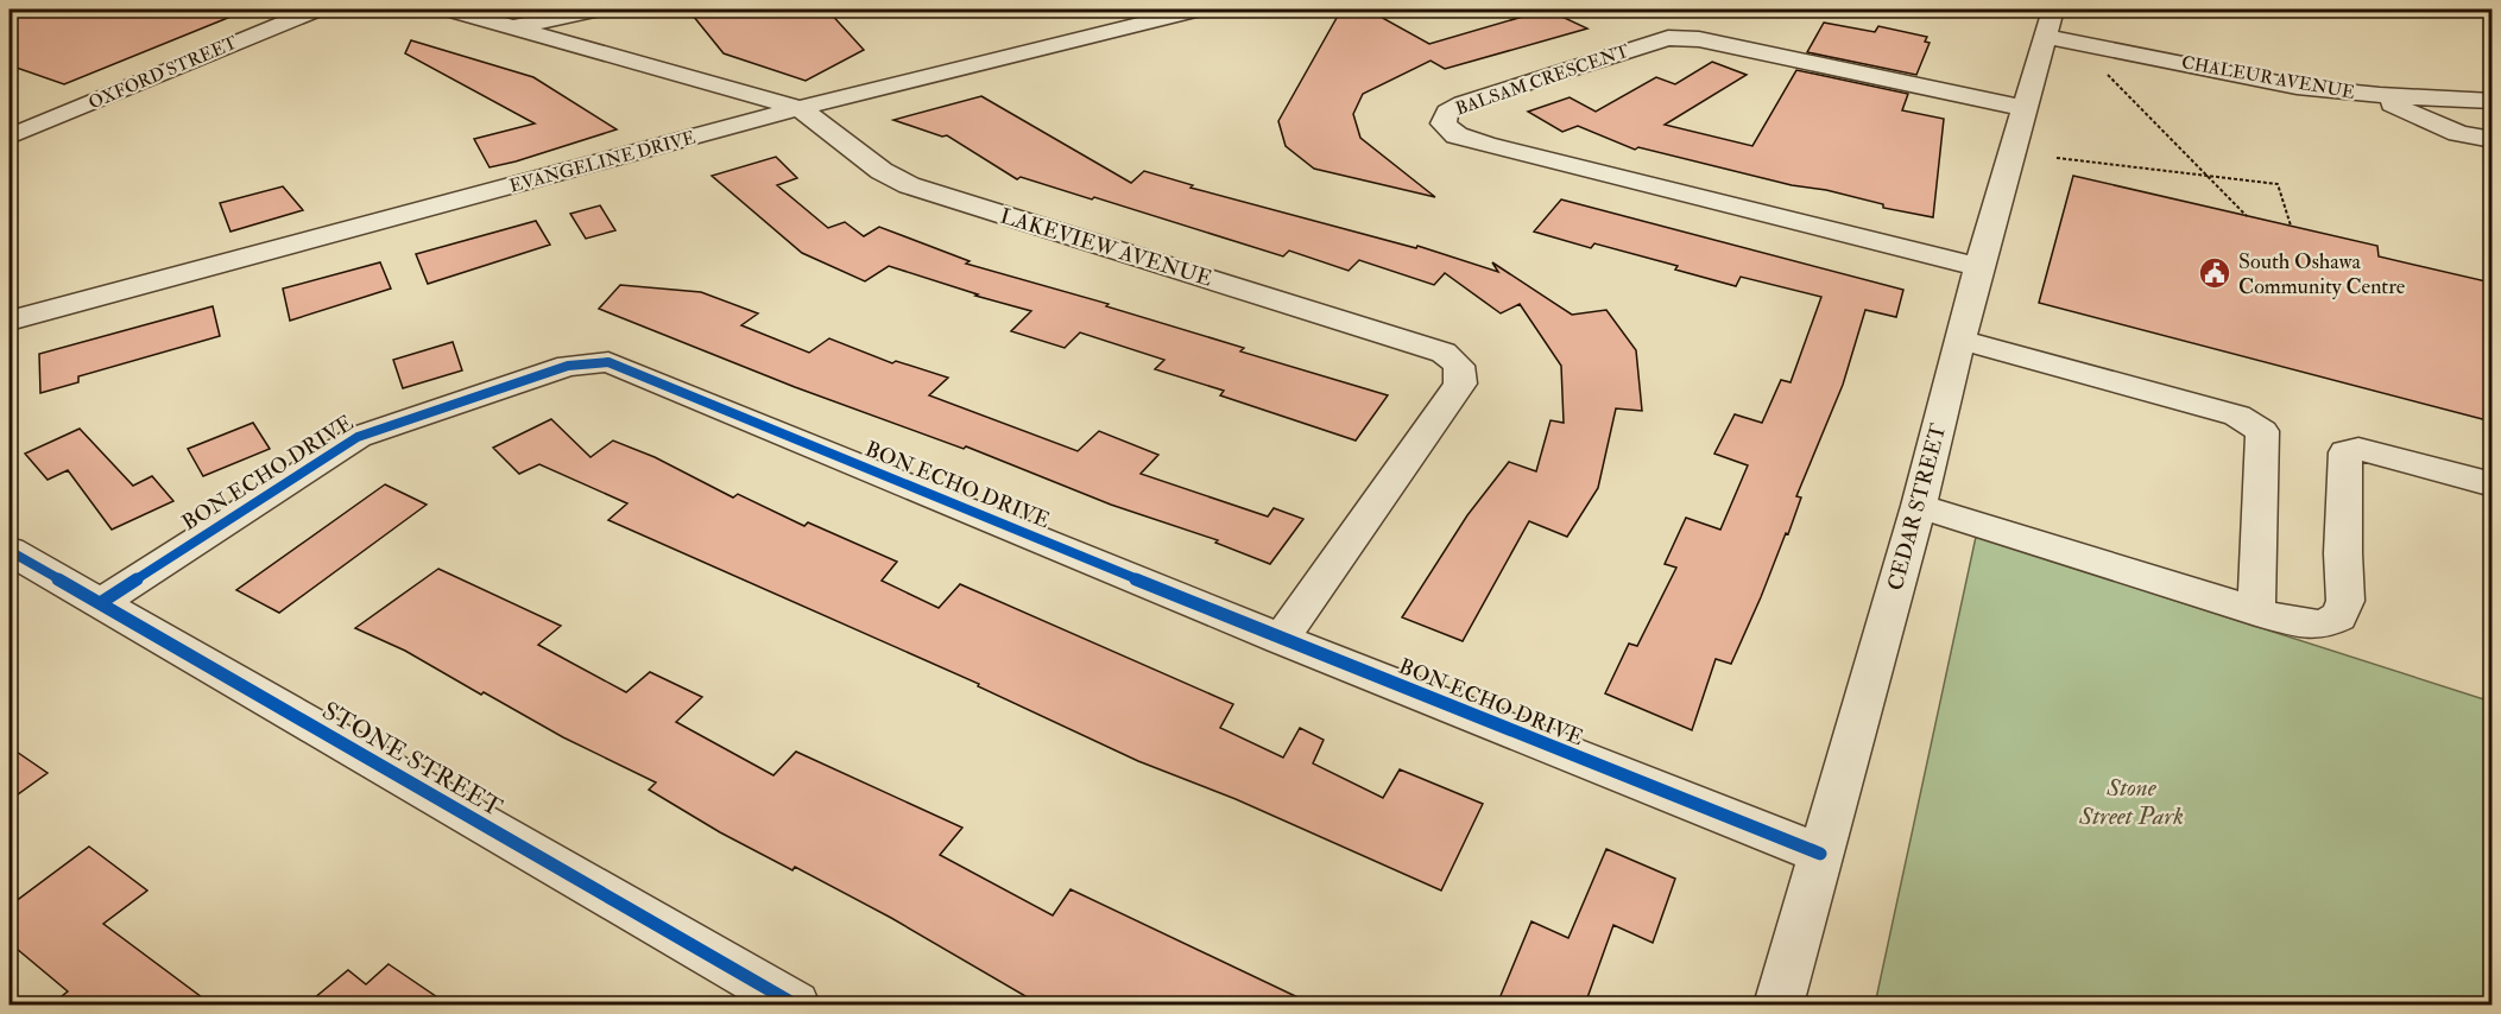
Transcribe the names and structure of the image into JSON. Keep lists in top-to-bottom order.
{
  "streets": {
    "street": [
      "OXFORD STREET",
      "CHALEUR AVENUE",
      "BALSAM CRESCENT",
      "EVANGELINE DRIVE",
      "LAKEVIEW AVENUE",
      "BON ECHO DRIVE",
      "CEDAR STREET",
      "STONE STREET"
    ]
  },
  "crossings": [
    ["CHALEUR AVENUE", "CEDAR STREET"],
    ["BALSAM CRESCENT", "CEDAR STREET"],
    ["EVANGELINE DRIVE", "LAKEVIEW AVENUE"],
    ["LAKEVIEW AVENUE", "BON ECHO DRIVE"],
    ["BON ECHO DRIVE", "CEDAR STREET"],
    ["BON ECHO DRIVE", "STONE STREET"]
  ],
  "parks": ["Stone Street Park"],
  "places": {
    "public building": ["South Oshawa Community Centre"]
  }
}
